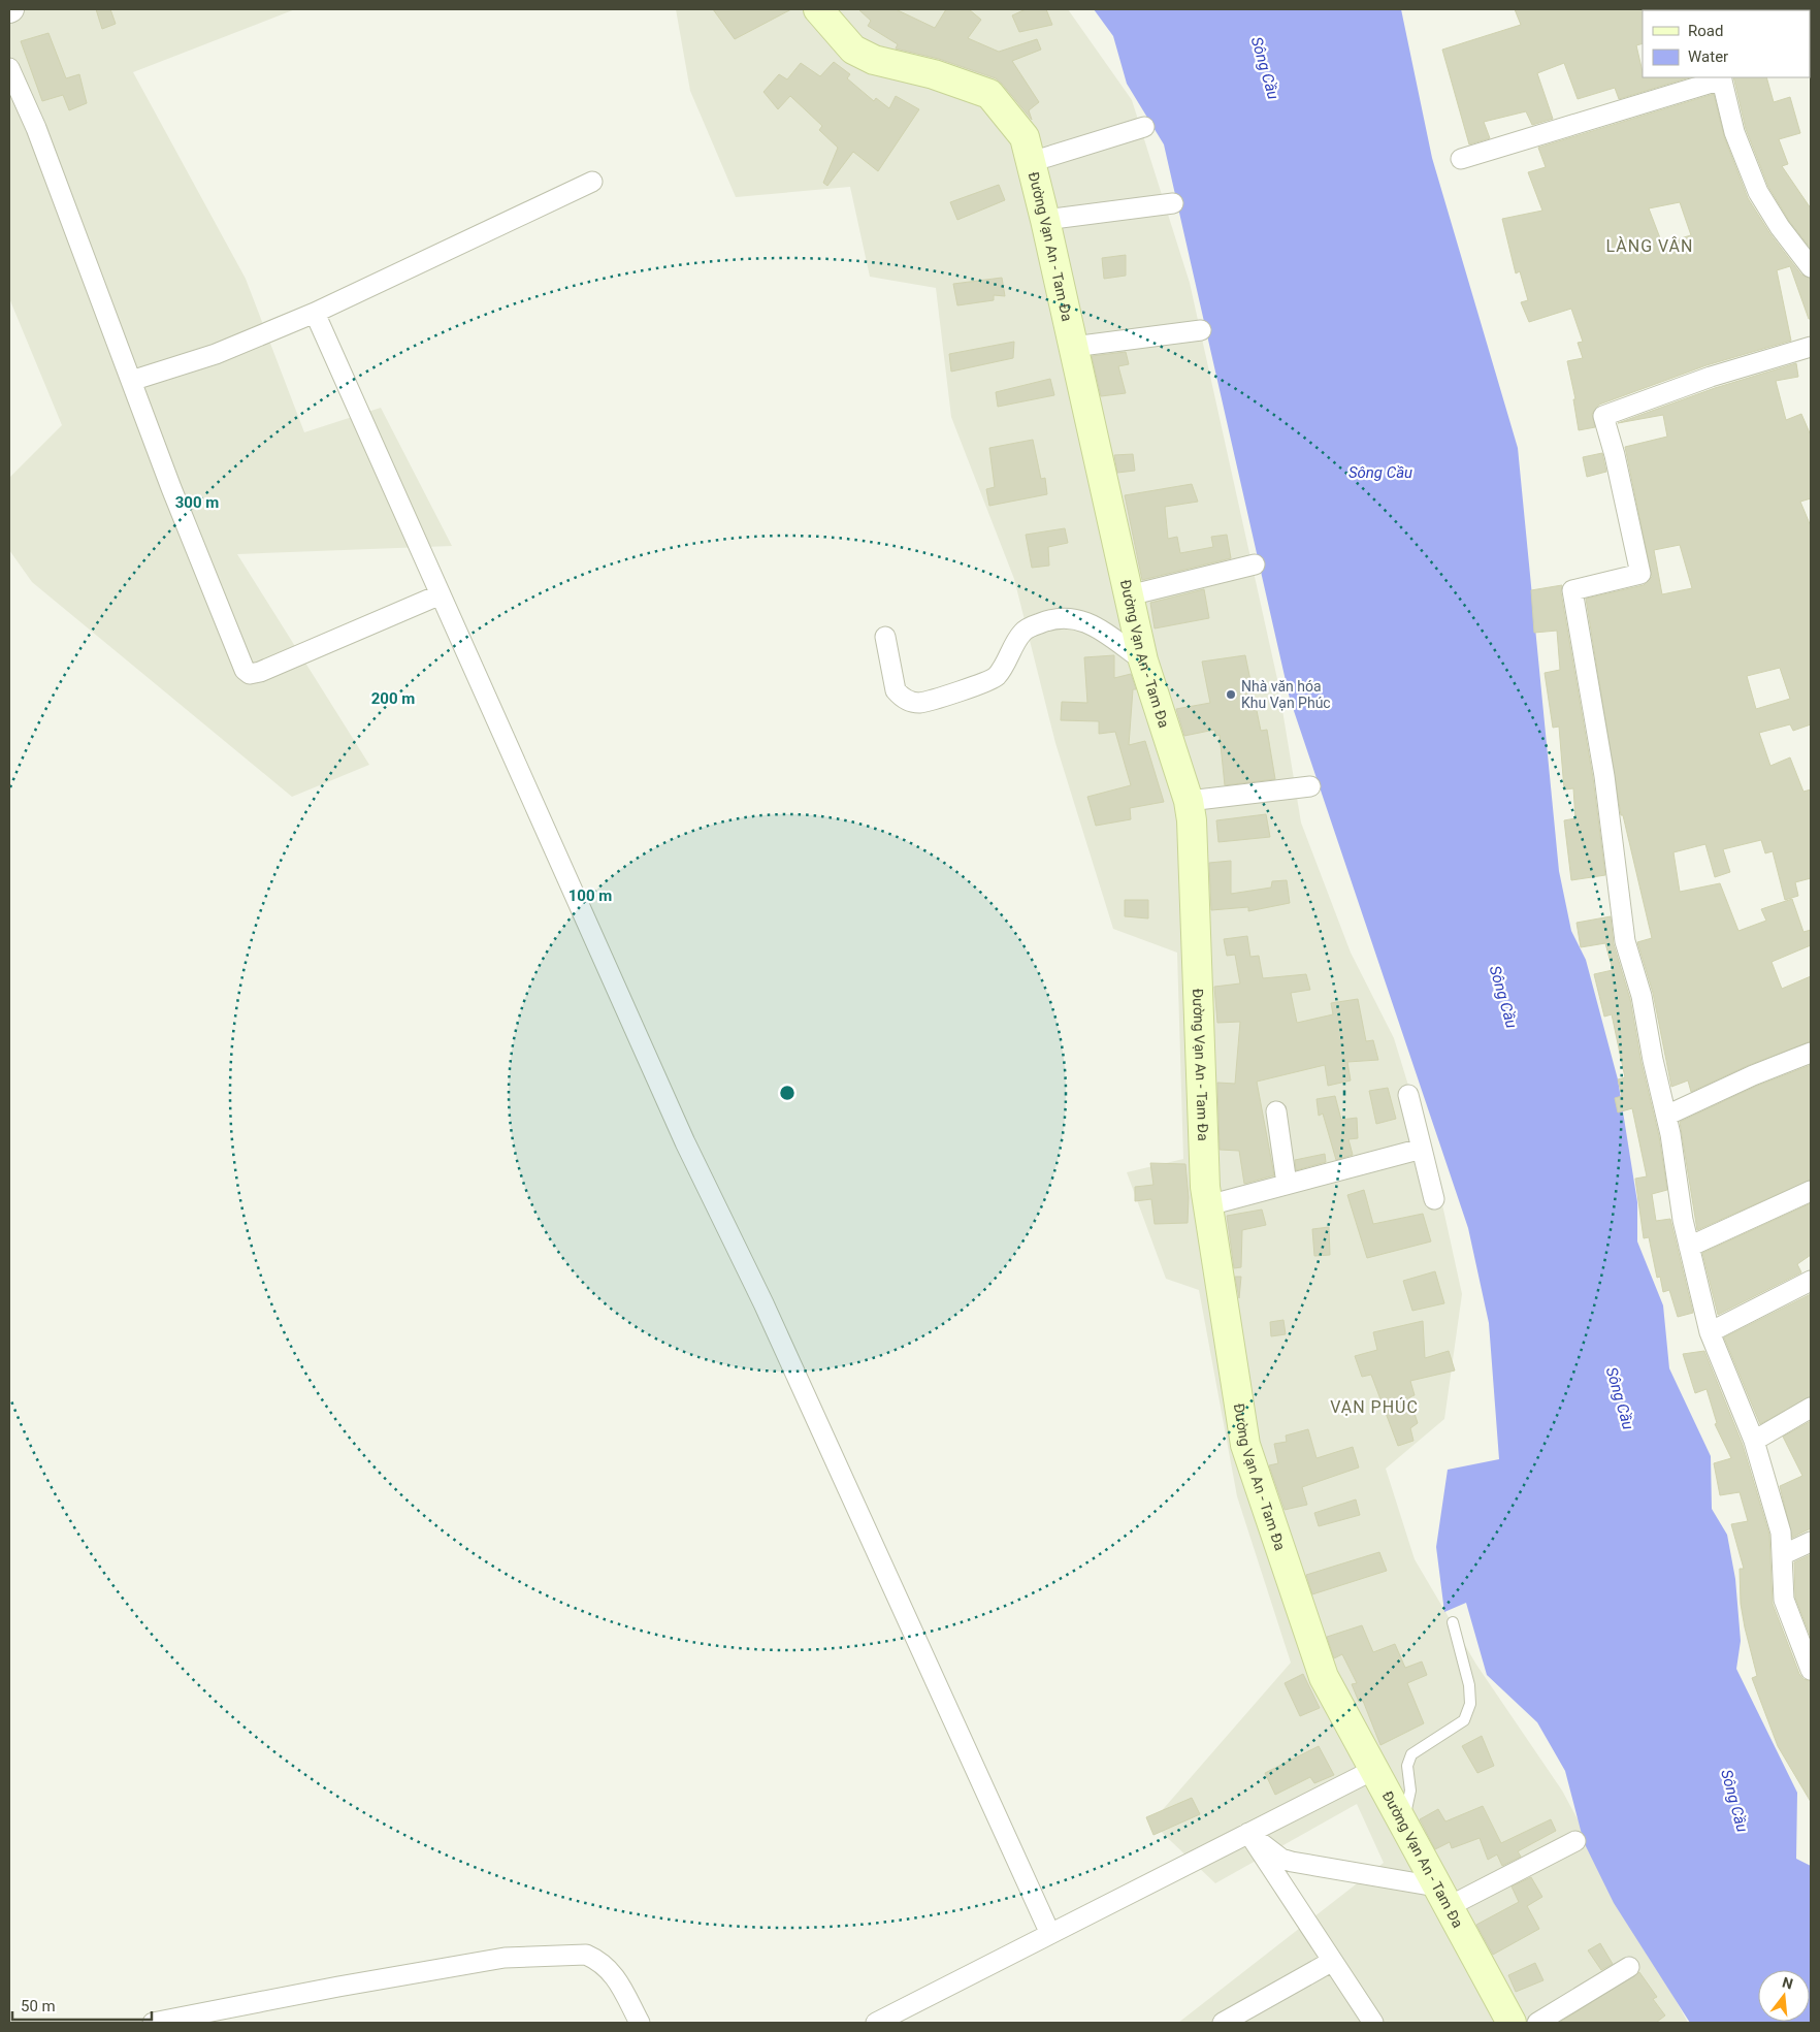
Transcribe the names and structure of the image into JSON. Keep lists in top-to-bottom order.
{
  "streets": {
    "main road": ["Đường Vạn An - Tam Đa"]
  },
  "districts": ["LÀNG VÂN", "VẠN PHÚC"],
  "water": ["Sông Cầu"],
  "places": ["Nhà văn hóa Khu Vạn Phúc"],
  "legend": ["Road", "Water"],
  "scale_bar": "50 m",
  "north": "top",
  "rings": ["300 m", "200 m", "100 m"]
}
